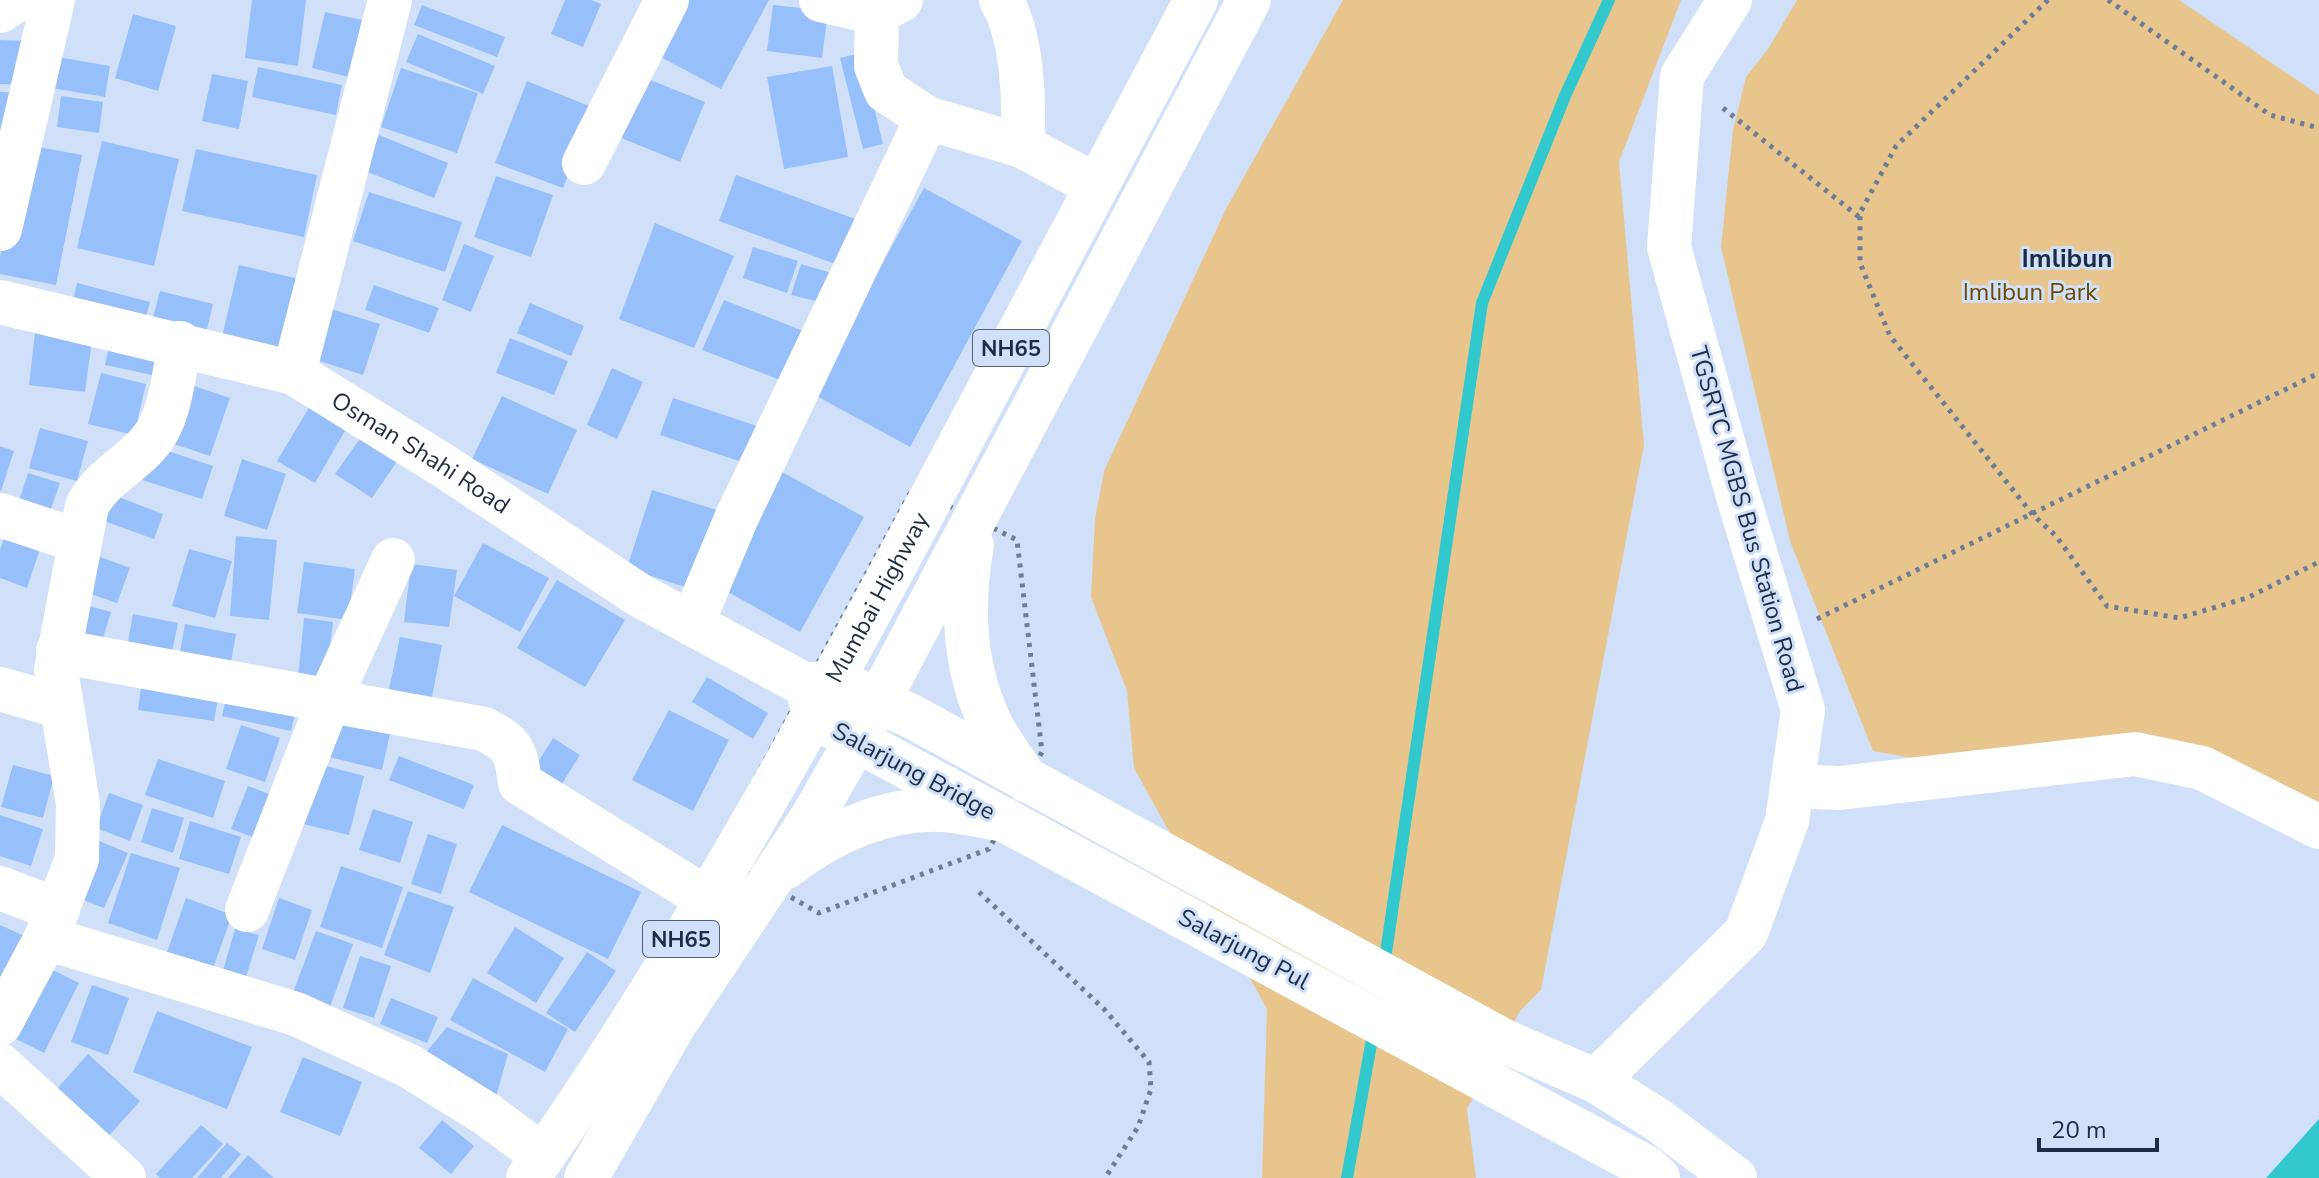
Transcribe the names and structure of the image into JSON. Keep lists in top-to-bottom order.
{
  "streets": {
    "main road": [
      "NH65",
      "Osman Shahi Road",
      "TGSRTC MGBS Bus Station Road",
      "Mumbai Highway",
      "Salarjung Bridge",
      "Salarjung Pul"
    ]
  },
  "crossings": [
    ["Osman Shahi Road", "Mumbai Highway"],
    ["Osman Shahi Road", "Salarjung Bridge"],
    ["TGSRTC MGBS Bus Station Road", "Salarjung Pul"],
    ["Mumbai Highway", "Salarjung Bridge"],
    ["Salarjung Bridge", "Salarjung Pul"]
  ],
  "districts": ["Imlibun"],
  "parks": ["Imlibun Park"],
  "scale_bar": "20 m"
}
